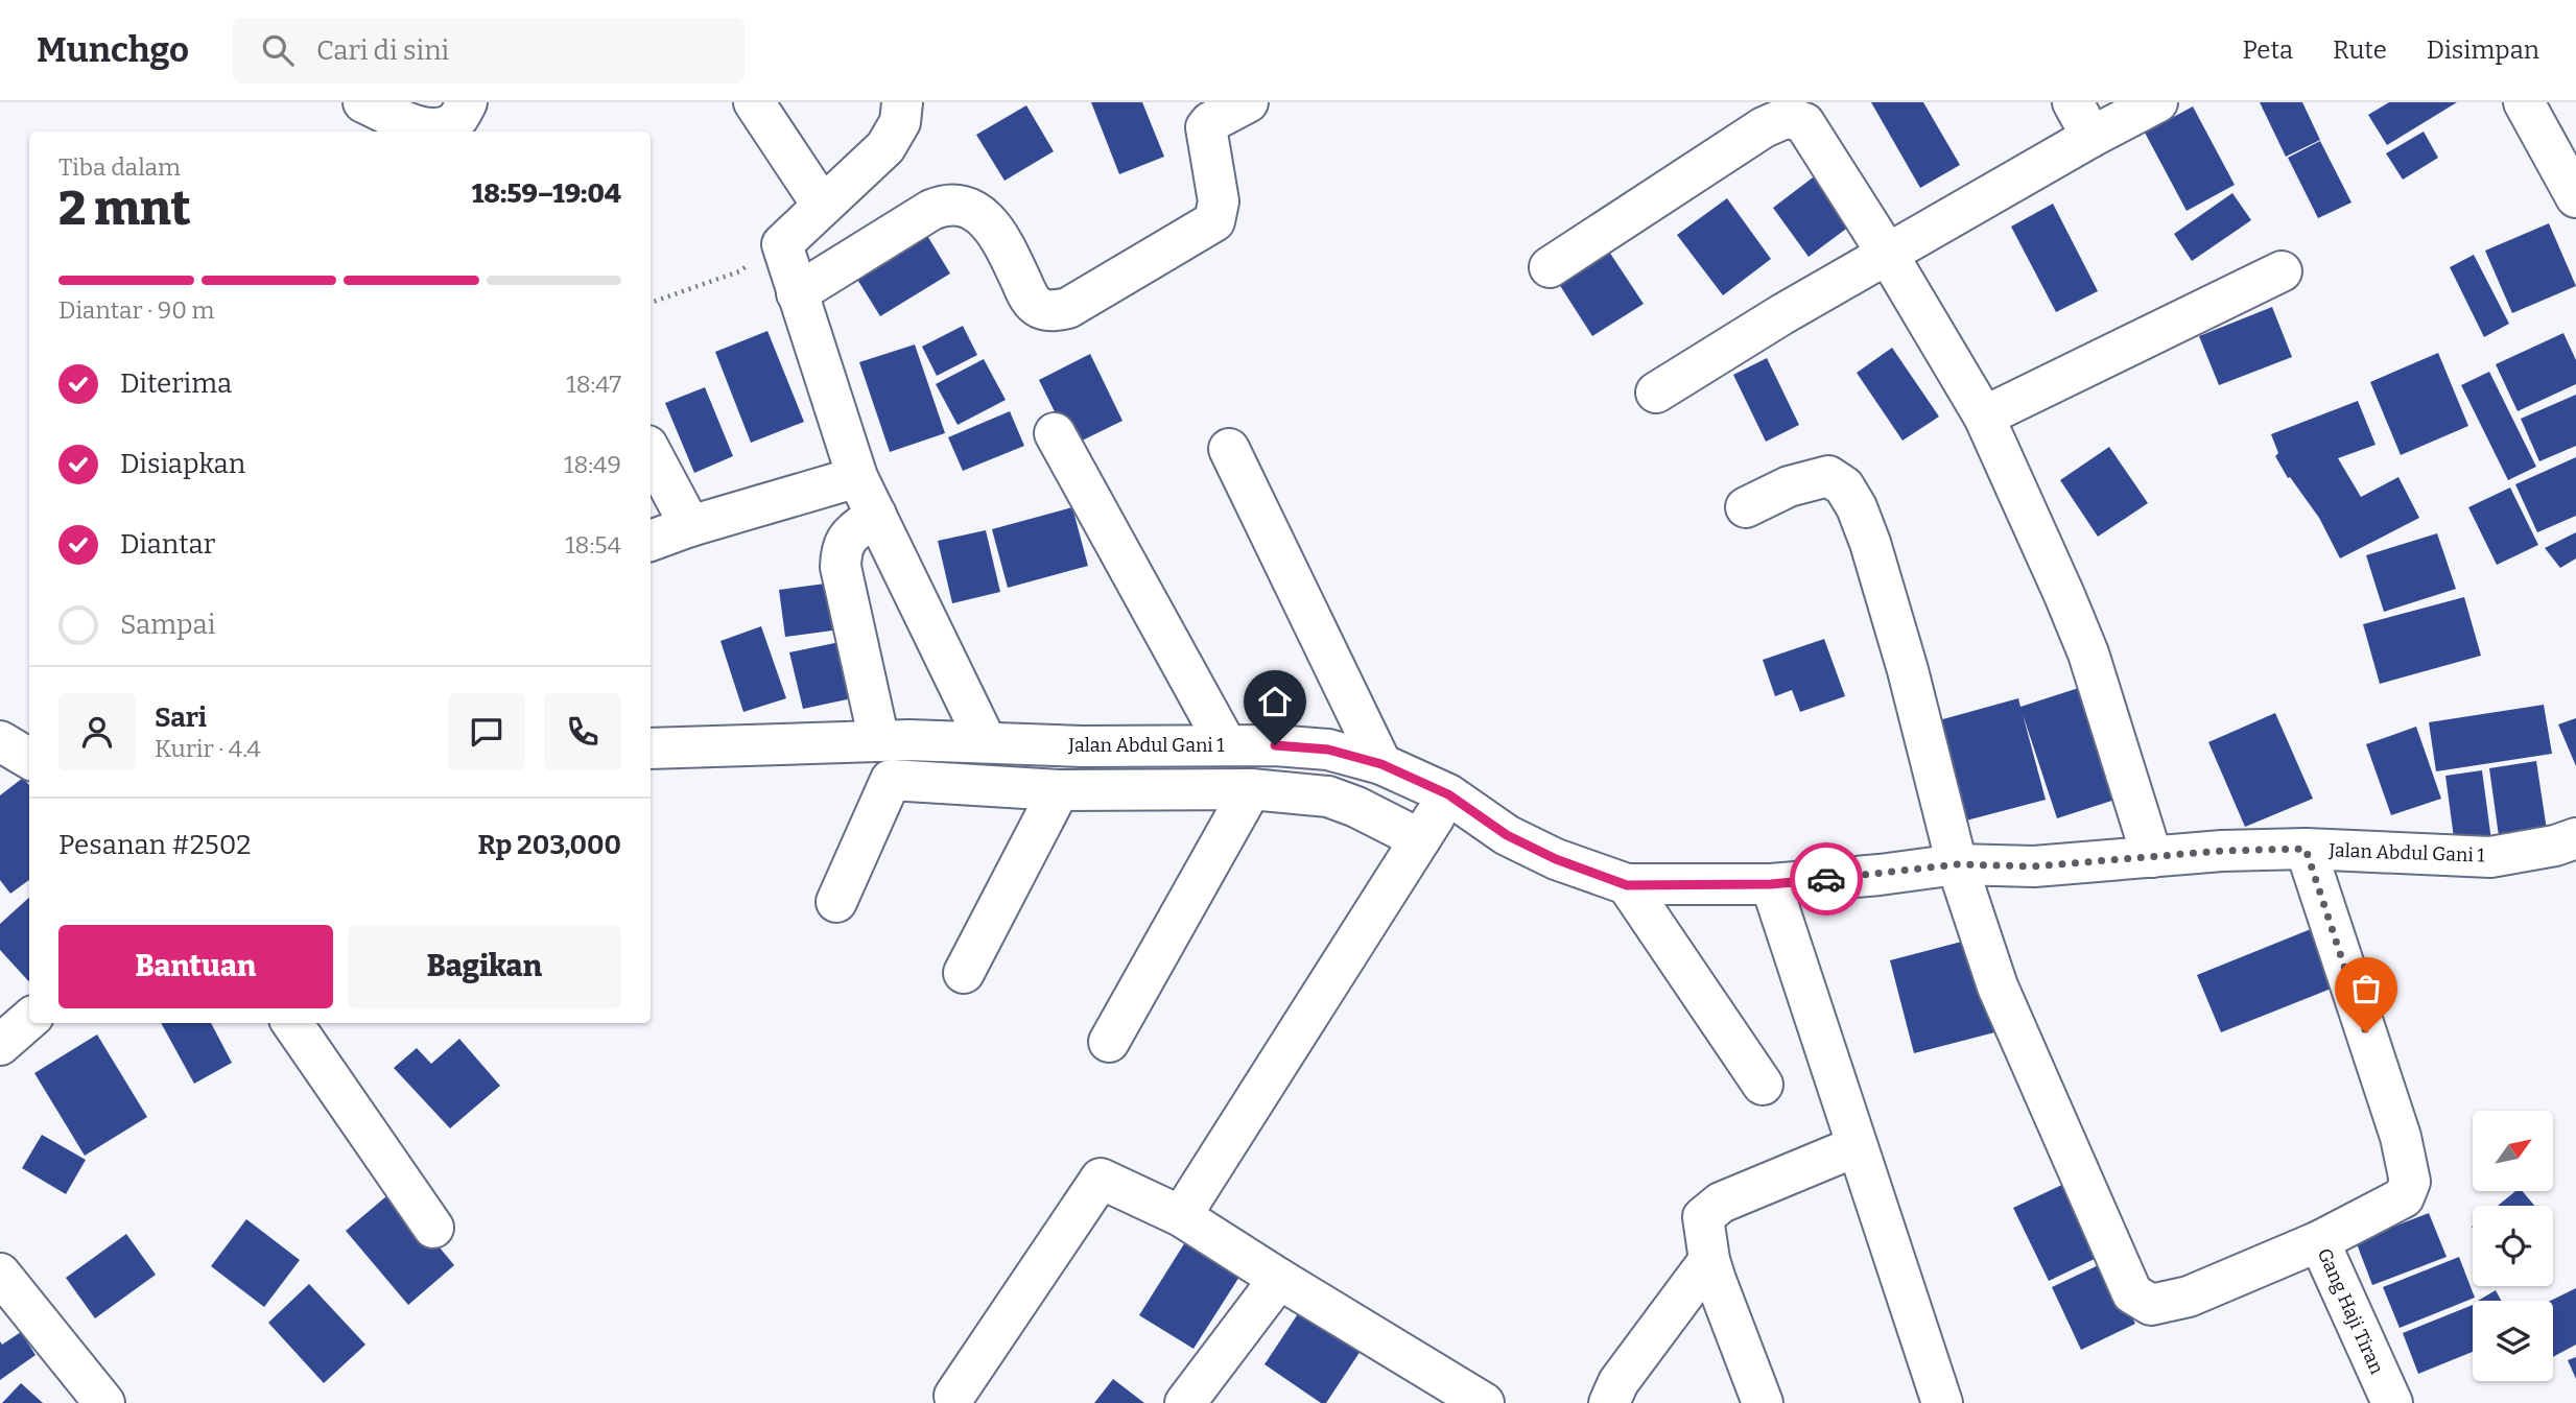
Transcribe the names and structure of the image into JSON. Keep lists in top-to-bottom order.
{
  "streets": {
    "street": ["Jalan Abdul Gani 1", "Gang Haji Tiran"]
  },
  "crossings": [
    ["Jalan Abdul Gani 1", "Gang Haji Tiran"]
  ],
  "north": "top right",
  "page": {
    "header": "Munchgo",
    "search": "Cari di sini",
    "nav": ["Peta", "Rute", "Disimpan"],
    "heading": ["2 mnt", "Tiba dalam", "18:59–19:04"],
    "panel": [
      "Sari",
      "Kurir · 4.4",
      "Pesanan #2502",
      "Rp 203,000"
    ],
    "bar": "Diantar · 90 m",
    "list": [
      ["Diterima", "18:47"],
      ["Disiapkan", "18:49"],
      ["Diantar", "18:54"],
      "Sampai"
    ],
    "buttons": ["Bantuan", "Bagikan"]
  }
}
